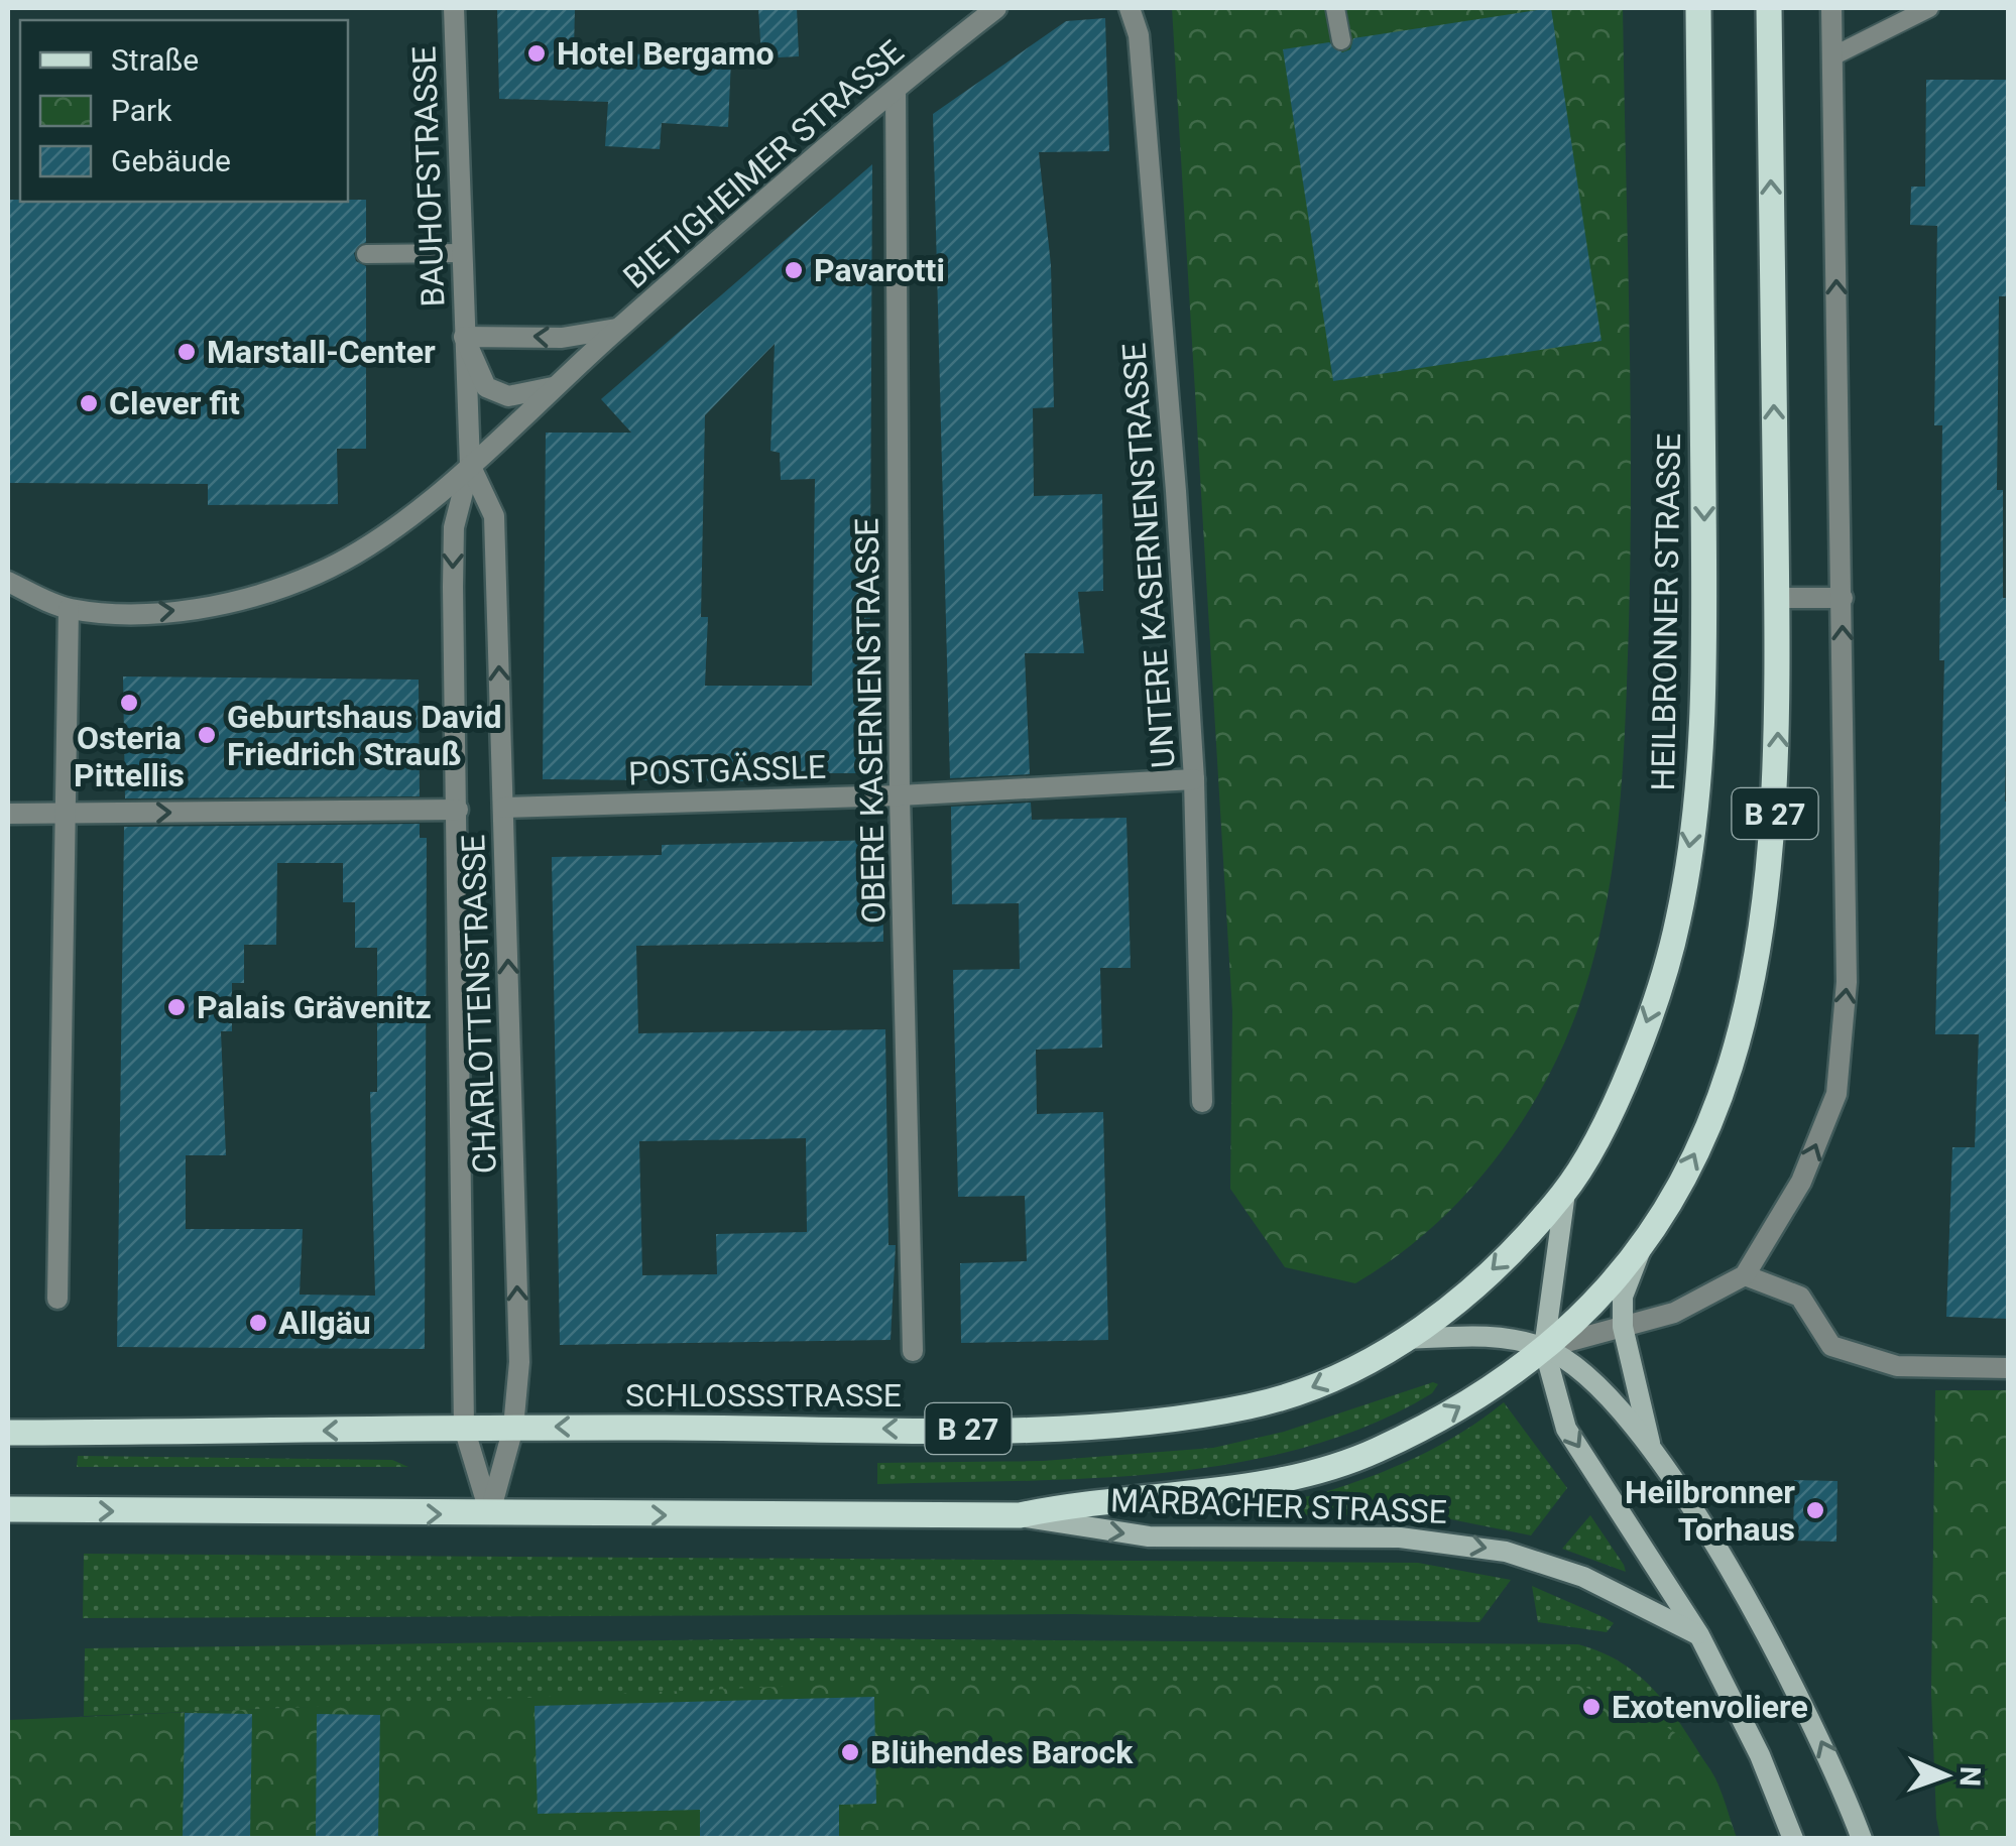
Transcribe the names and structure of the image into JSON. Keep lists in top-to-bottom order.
{
  "streets": {
    "main road": [
      "HEILBRONNER STRASSE",
      "B 27",
      "SCHLOSSSTRASSE",
      "MARBACHER STRASSE"
    ],
    "street": [
      "BIETIGHEIMER STRASSE",
      "BAUHOFSTRASSE",
      "UNTERE KASERNENSTRASSE",
      "OBERE KASERNENSTRASSE",
      "POSTGÄSSLE",
      "CHARLOTTENSTRASSE"
    ]
  },
  "crossings": [
    ["BIETIGHEIMER STRASSE", "BAUHOFSTRASSE"],
    ["BIETIGHEIMER STRASSE", "OBERE KASERNENSTRASSE"],
    ["BIETIGHEIMER STRASSE", "CHARLOTTENSTRASSE"],
    ["BAUHOFSTRASSE", "CHARLOTTENSTRASSE"],
    ["UNTERE KASERNENSTRASSE", "POSTGÄSSLE"],
    ["HEILBRONNER STRASSE", "SCHLOSSSTRASSE"],
    ["OBERE KASERNENSTRASSE", "POSTGÄSSLE"],
    ["POSTGÄSSLE", "CHARLOTTENSTRASSE"],
    ["B 27", "CHARLOTTENSTRASSE"],
    ["B 27", "MARBACHER STRASSE"],
    ["CHARLOTTENSTRASSE", "SCHLOSSSTRASSE"]
  ],
  "one_way": ["MARBACHER STRASSE"],
  "places": [
    "Hotel Bergamo",
    "Pavarotti",
    "Marstall-Center",
    "Clever fit",
    "Osteria Pittellis",
    "Geburtshaus David Friedrich Strauß",
    "Palais Grävenitz",
    "Allgäu",
    "Heilbronner Torhaus",
    "Exotenvoliere",
    "Blühendes Barock"
  ],
  "legend": ["Straße", "Park", "Gebäude"],
  "north": "right"
}
